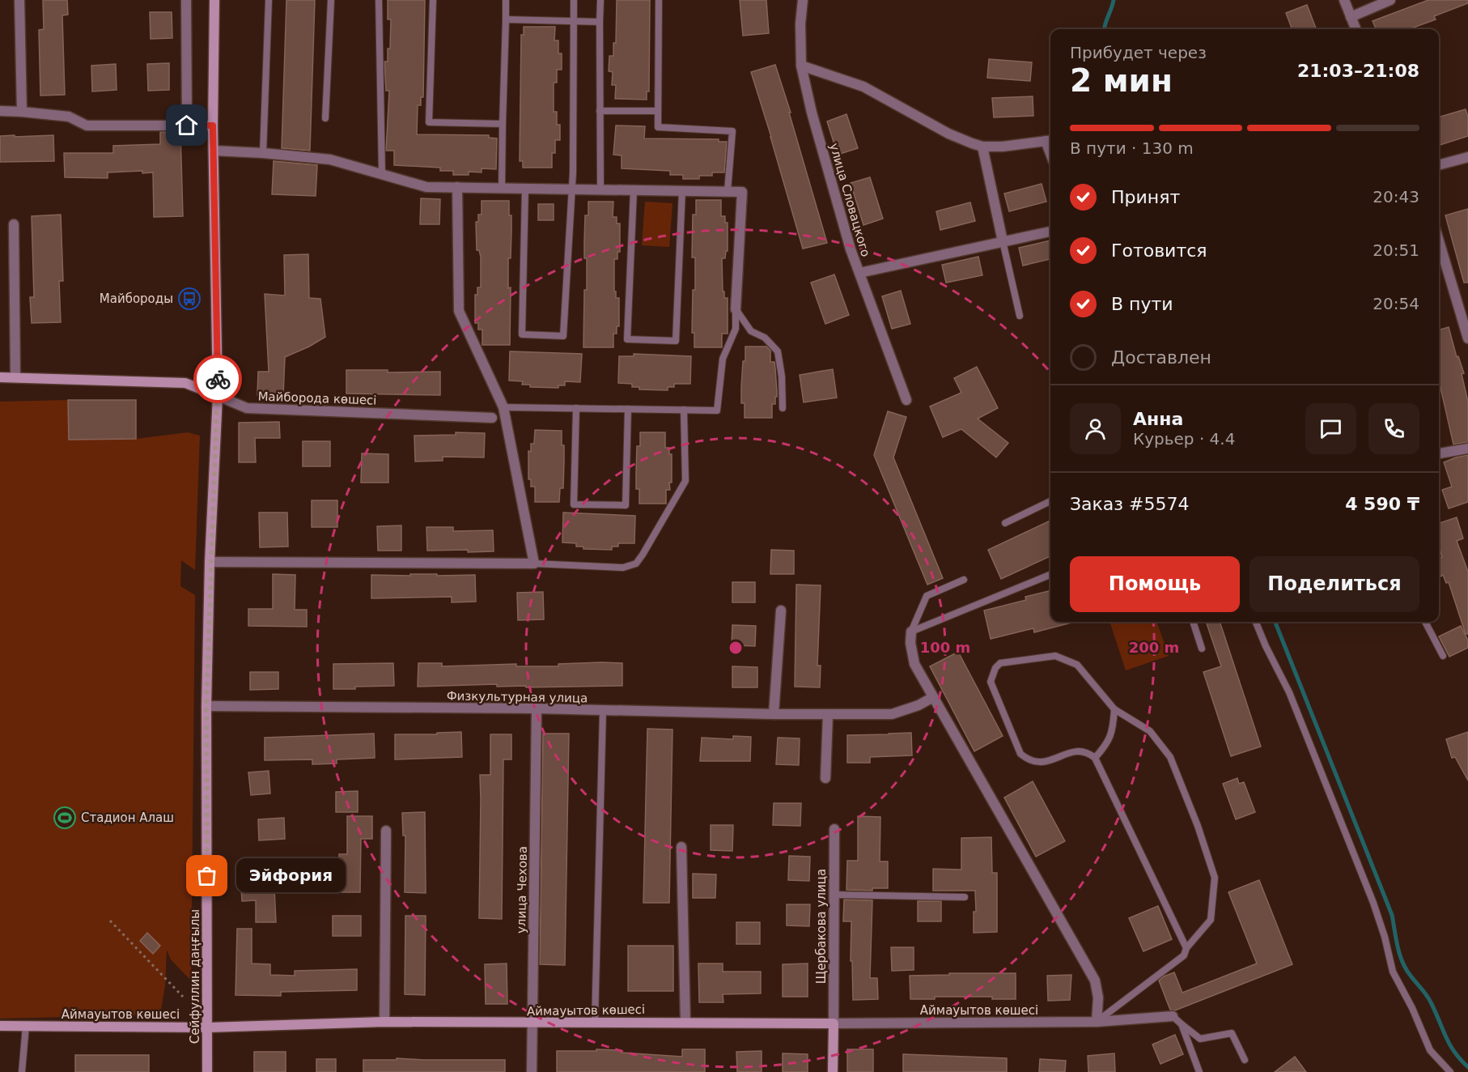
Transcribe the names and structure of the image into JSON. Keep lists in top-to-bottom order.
{
  "streets": {
    "street": [
      "улица Словацкого",
      "Майборода көшесі",
      "Физкультурная улица",
      "улица Чехова",
      "Щербакова улица",
      "Сейфуллин даңғылы",
      "Аймауытов көшесі"
    ]
  },
  "crossings": [
    ["Физкультурная улица", "улица Чехова"],
    ["Физкультурная улица", "Сейфуллин даңғылы"],
    ["улица Чехова", "Аймауытов көшесі"],
    ["Щербакова улица", "Аймауытов көшесі"],
    ["Сейфуллин даңғылы", "Аймауытов көшесі"]
  ],
  "places": {
    "bus stop": ["Майбороды"],
    "sports": ["Стадион Алаш"],
    "other": ["Эйфория"]
  },
  "page": {
    "heading": ["2 мин", "Прибудет через", "21:03–21:08"],
    "panel": [
      "Анна",
      "Курьер · 4.4",
      "Заказ #5574",
      "4 590 ₸"
    ],
    "bar": "В пути · 130 m",
    "list": [
      ["Принят", "20:43"],
      ["Готовится", "20:51"],
      ["В пути", "20:54"],
      "Доставлен"
    ],
    "buttons": ["Помощь", "Поделиться"],
    "bubble": "Эйфория"
  },
  "rings": ["100 m", "200 m"]
}
